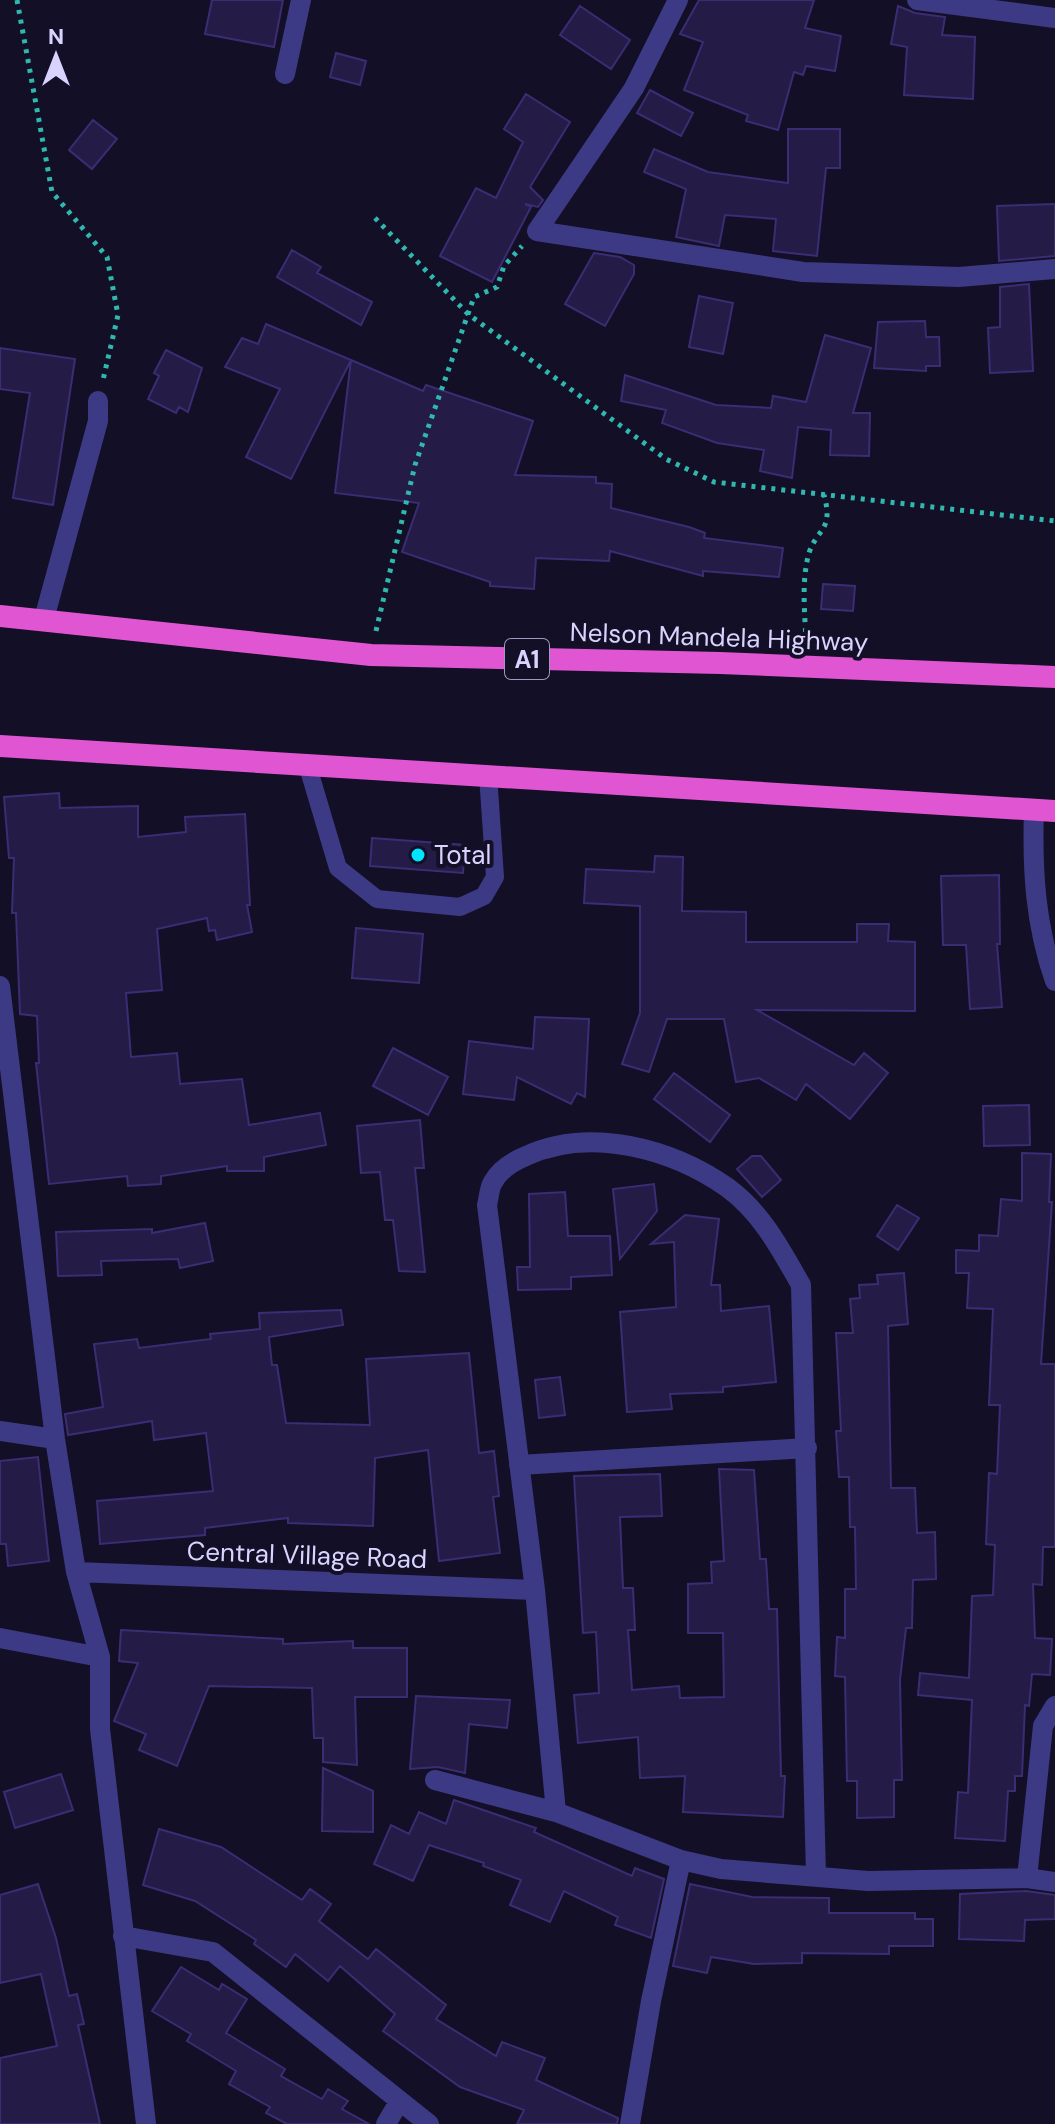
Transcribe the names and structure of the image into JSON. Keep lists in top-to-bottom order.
{
  "streets": {
    "highway": ["Nelson Mandela Highway", "A1"],
    "street": ["Central Village Road"]
  },
  "places": ["Total"],
  "north": "top"
}
